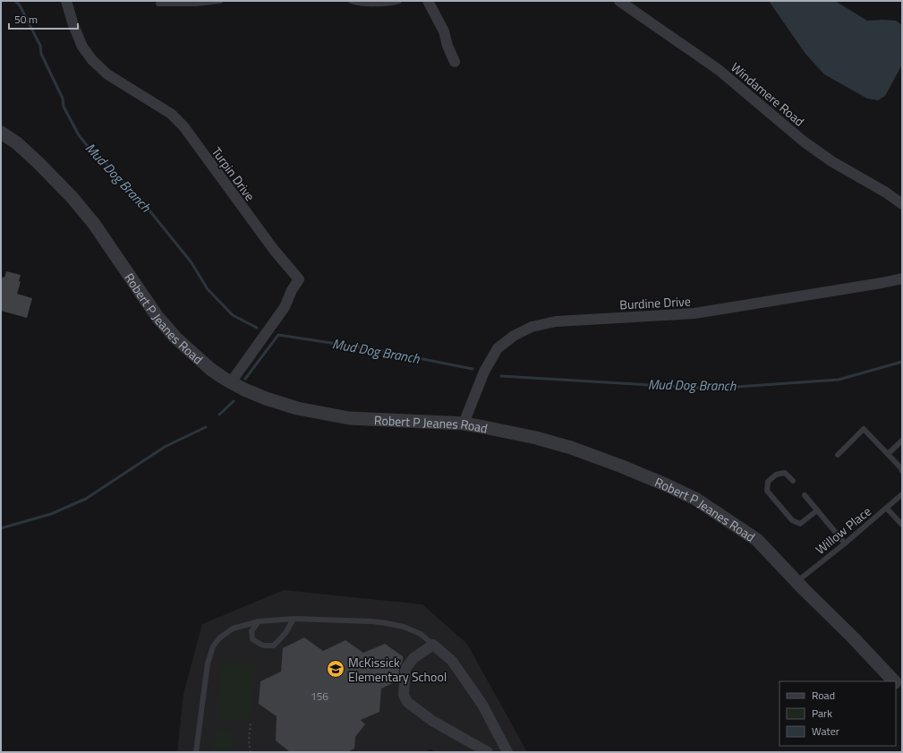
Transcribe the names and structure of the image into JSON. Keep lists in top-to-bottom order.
{
  "streets": {
    "street": [
      "Windamere Road",
      "Turpin Drive",
      "Burdine Drive",
      "Robert P Jeanes Road"
    ],
    "lane": ["Willow Place"]
  },
  "crossings": [
    ["Turpin Drive", "Robert P Jeanes Road"],
    ["Burdine Drive", "Robert P Jeanes Road"],
    ["Robert P Jeanes Road", "Willow Place"]
  ],
  "water": ["Mud Dog Branch"],
  "places": {
    "school or university": ["McKissick Elementary School"]
  },
  "house_numbers": ["156"],
  "legend": ["Road", "Park", "Water"],
  "scale_bar": "50 m"
}
